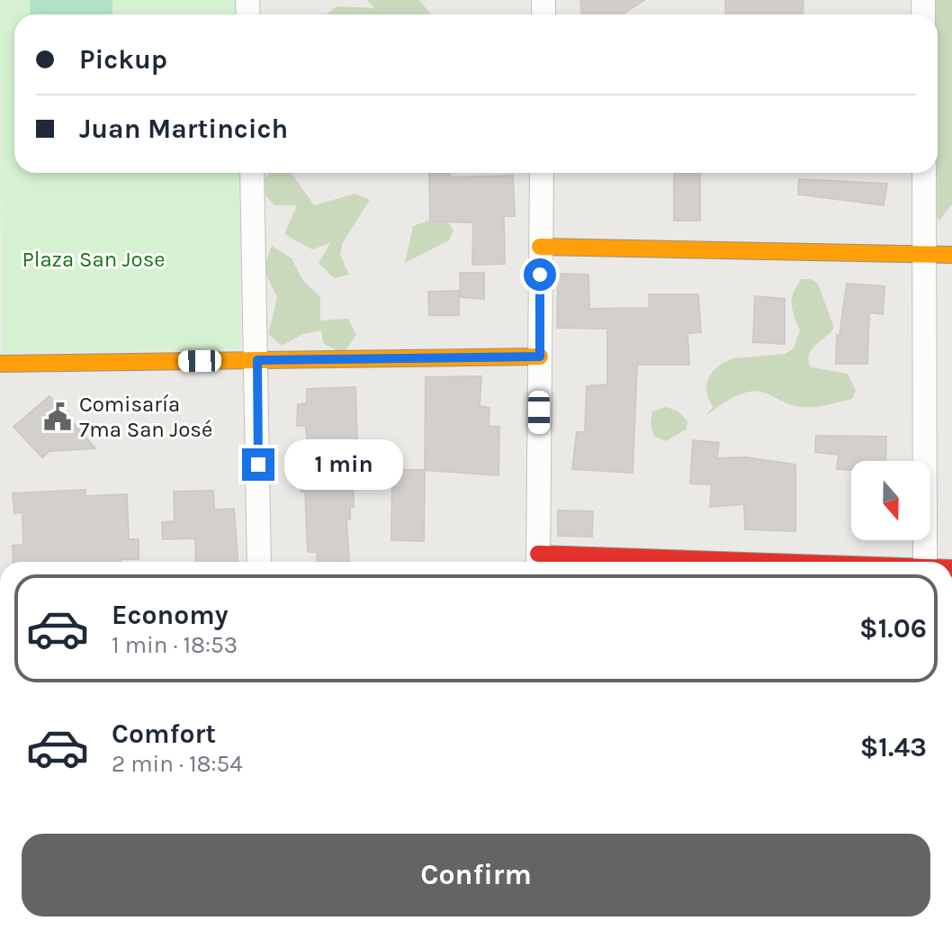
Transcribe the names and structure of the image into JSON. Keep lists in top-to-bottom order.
{
  "parks": ["Plaza San Jose"],
  "places": {
    "public building": ["Comisaría 7ma San José"]
  },
  "north": "bottom",
  "page": {
    "banner": ["Pickup", "Juan Martincich"],
    "bubble": "1 min",
    "list": [
      {
        "name": "Economy",
        "note": "1 min · 18:53",
        "value": "$1.06"
      },
      {
        "name": "Comfort",
        "note": "2 min · 18:54",
        "value": "$1.43"
      }
    ],
    "buttons": "Confirm"
  }
}
